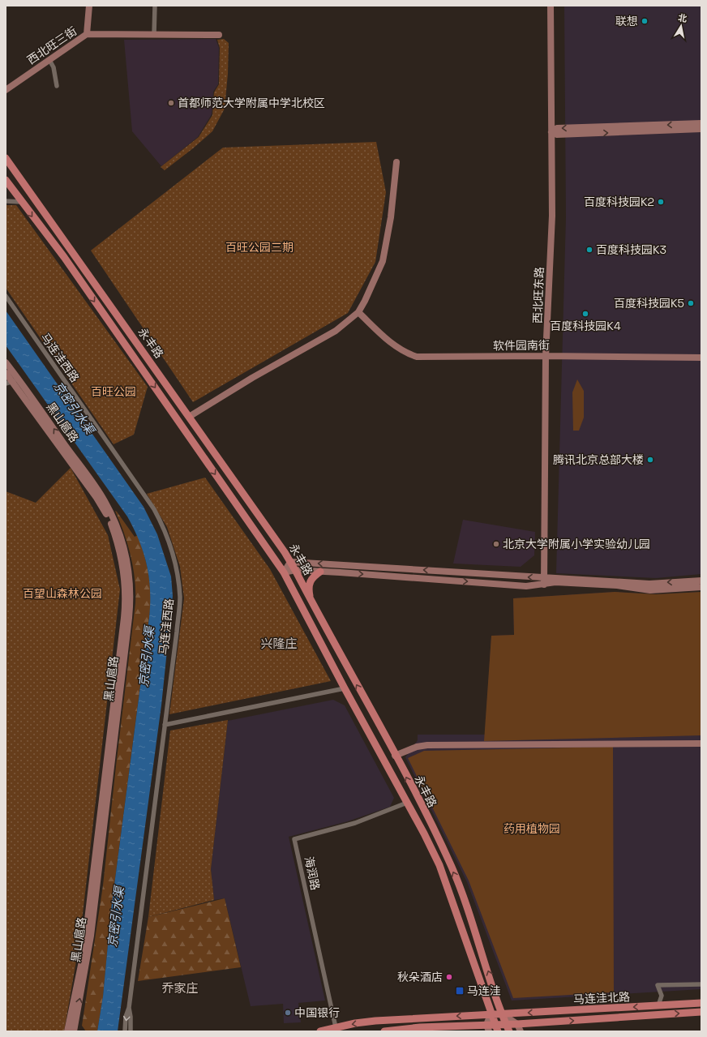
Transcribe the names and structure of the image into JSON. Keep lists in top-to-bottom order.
{
  "streets": {
    "main road": ["永丰路", "马连洼北路"],
    "street": [
      "西北旺三街",
      "西北旺东路",
      "软件园南街",
      "马连洼西路",
      "黑山扈路",
      "海润路"
    ]
  },
  "crossings": [
    ["西北旺东路", "软件园南街"],
    ["永丰路", "海润路"],
    ["永丰路", "马连洼北路"]
  ],
  "districts": ["兴隆庄", "乔家庄"],
  "water": ["京密引水渠"],
  "parks": [
    "百旺公园三期",
    "百旺公园",
    "百望山森林公园",
    "药用植物园"
  ],
  "places": {
    "other": [
      "联想",
      "首都师范大学附属中学北校区",
      "百度科技园K2",
      "百度科技园K3",
      "百度科技园K5",
      "百度科技园K4",
      "腾讯北京总部大楼",
      "北京大学附属小学实验幼儿园",
      "秋朵酒店",
      "中国银行"
    ],
    "transit": ["马连洼"]
  },
  "north": "top"
}
